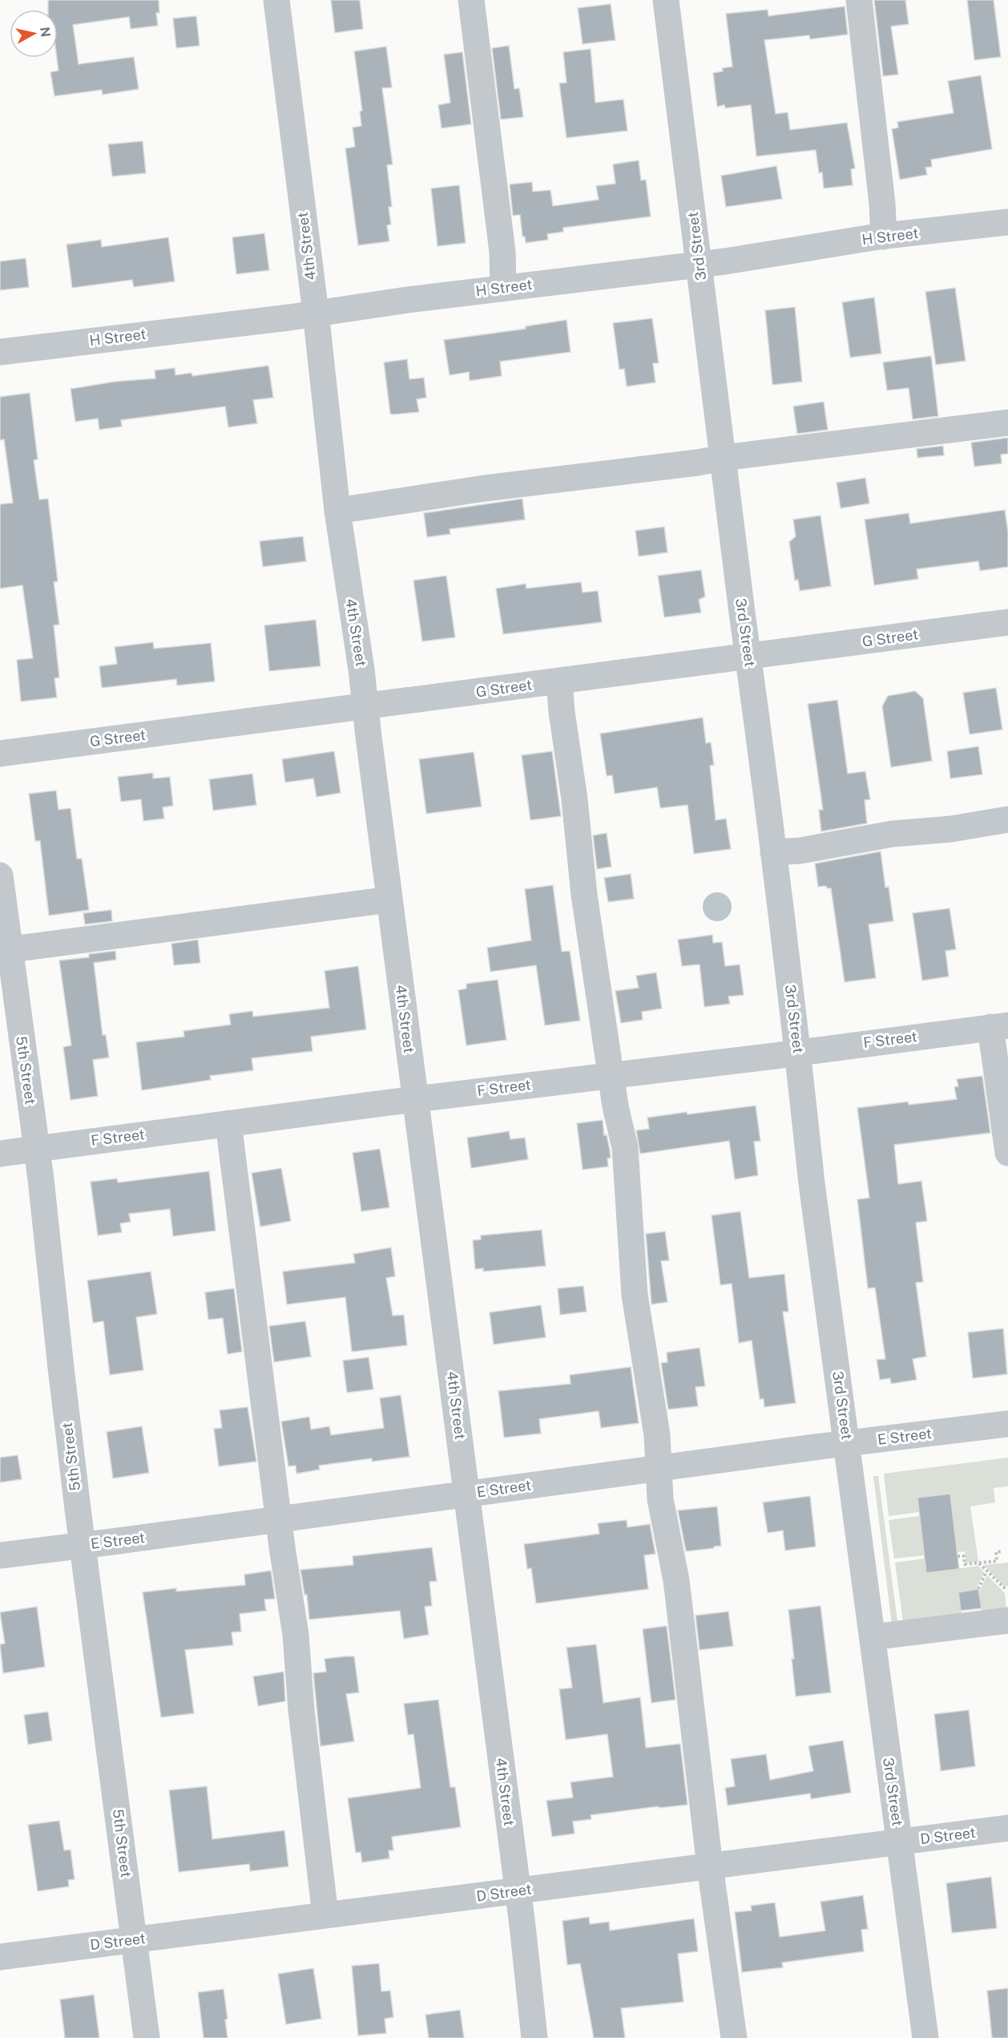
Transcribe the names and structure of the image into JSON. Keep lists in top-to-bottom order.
{
  "streets": {
    "street": [
      "H Street",
      "4th Street",
      "3rd Street",
      "G Street",
      "F Street",
      "5th Street",
      "E Street",
      "D Street"
    ]
  },
  "crossings": [
    ["H Street", "4th Street"],
    ["H Street", "3rd Street"],
    ["4th Street", "G Street"],
    ["4th Street", "F Street"],
    ["4th Street", "E Street"],
    ["4th Street", "D Street"],
    ["3rd Street", "G Street"],
    ["3rd Street", "F Street"],
    ["3rd Street", "E Street"],
    ["3rd Street", "D Street"],
    ["F Street", "5th Street"],
    ["5th Street", "E Street"],
    ["5th Street", "D Street"]
  ],
  "north": "right"
}
